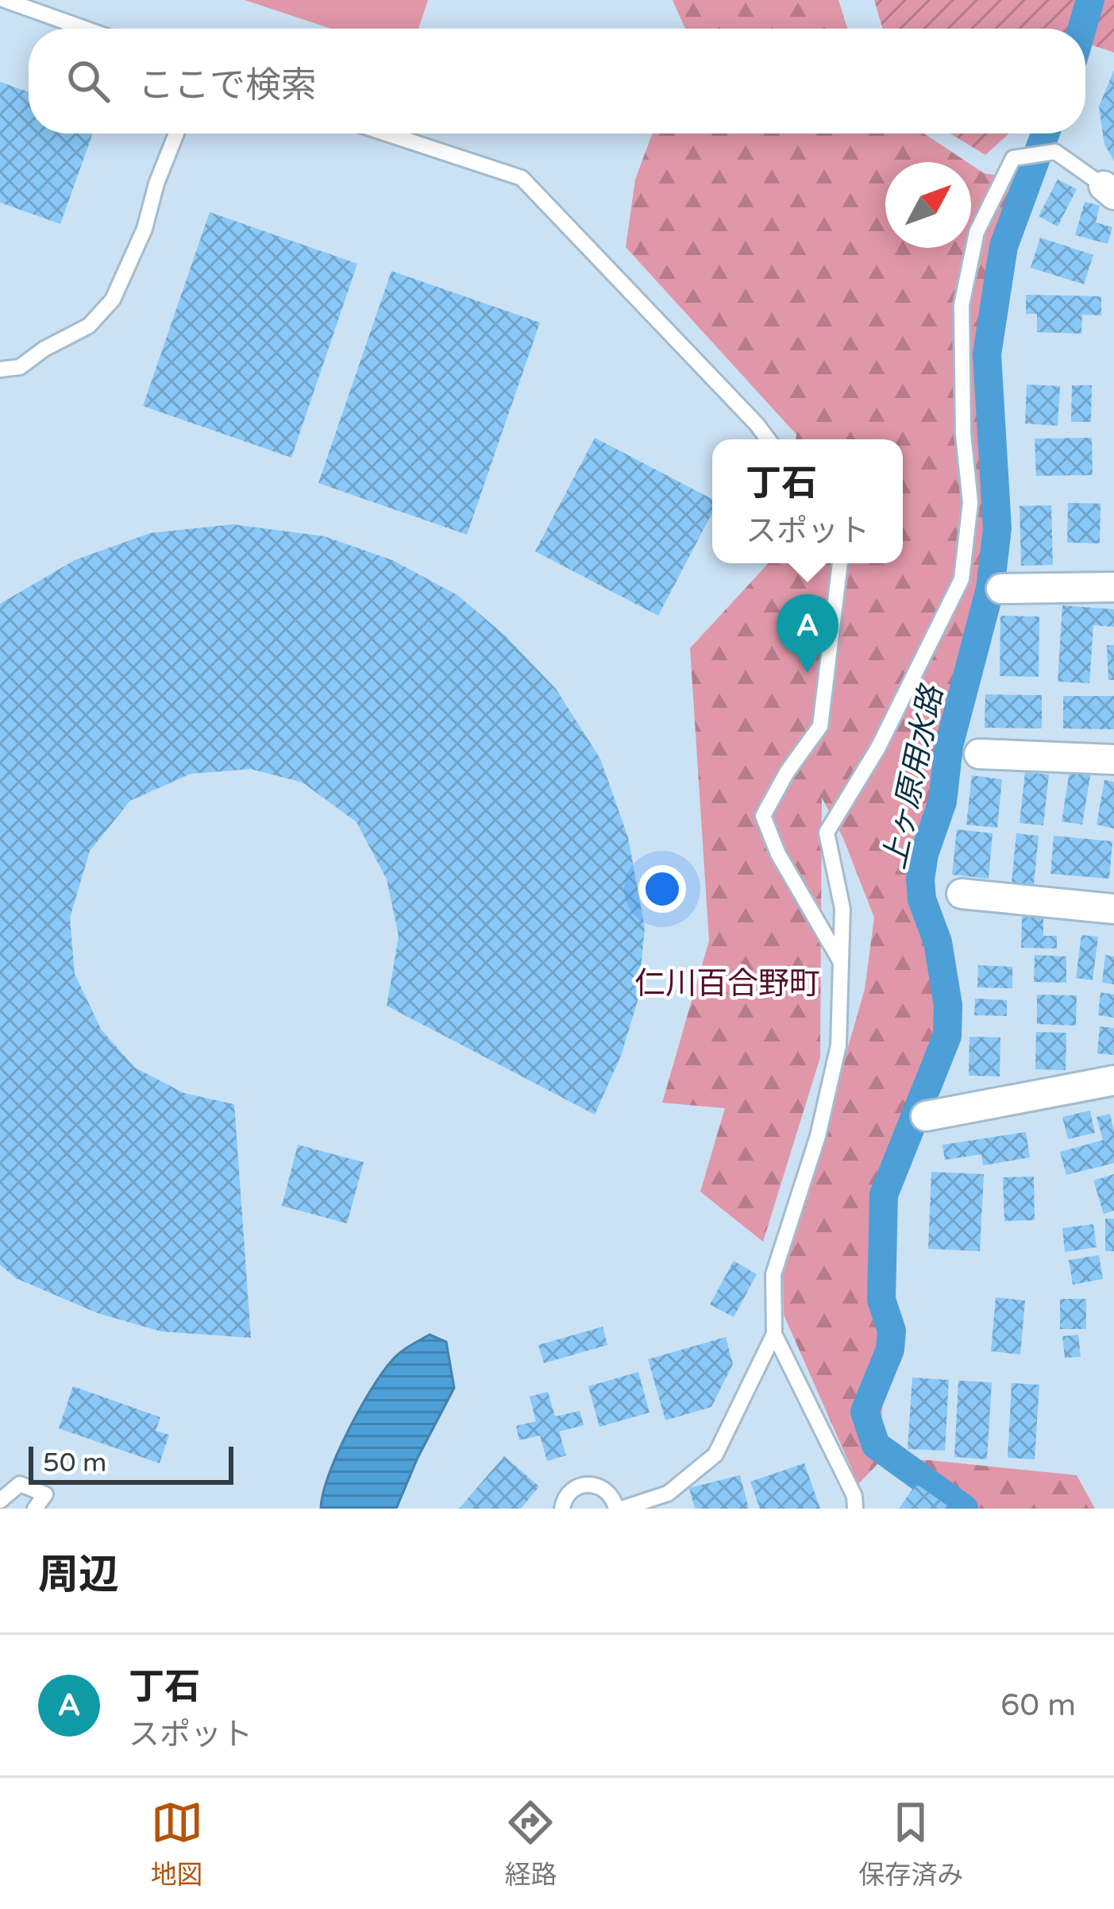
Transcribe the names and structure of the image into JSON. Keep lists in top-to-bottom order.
{
  "districts": ["仁川百合野町"],
  "water": ["上ヶ原用水路"],
  "scale_bar": "50 m",
  "north": "top right",
  "page": {
    "search": "ここで検索",
    "popup": ["丁石", "スポット"],
    "pins": "A",
    "scale": "50 m",
    "heading": "周辺",
    "list": [
      {
        "mark": "A",
        "name": "丁石",
        "note": "スポット",
        "value": "60 m"
      }
    ],
    "nav": ["地図", "経路", "保存済み"]
  }
}
